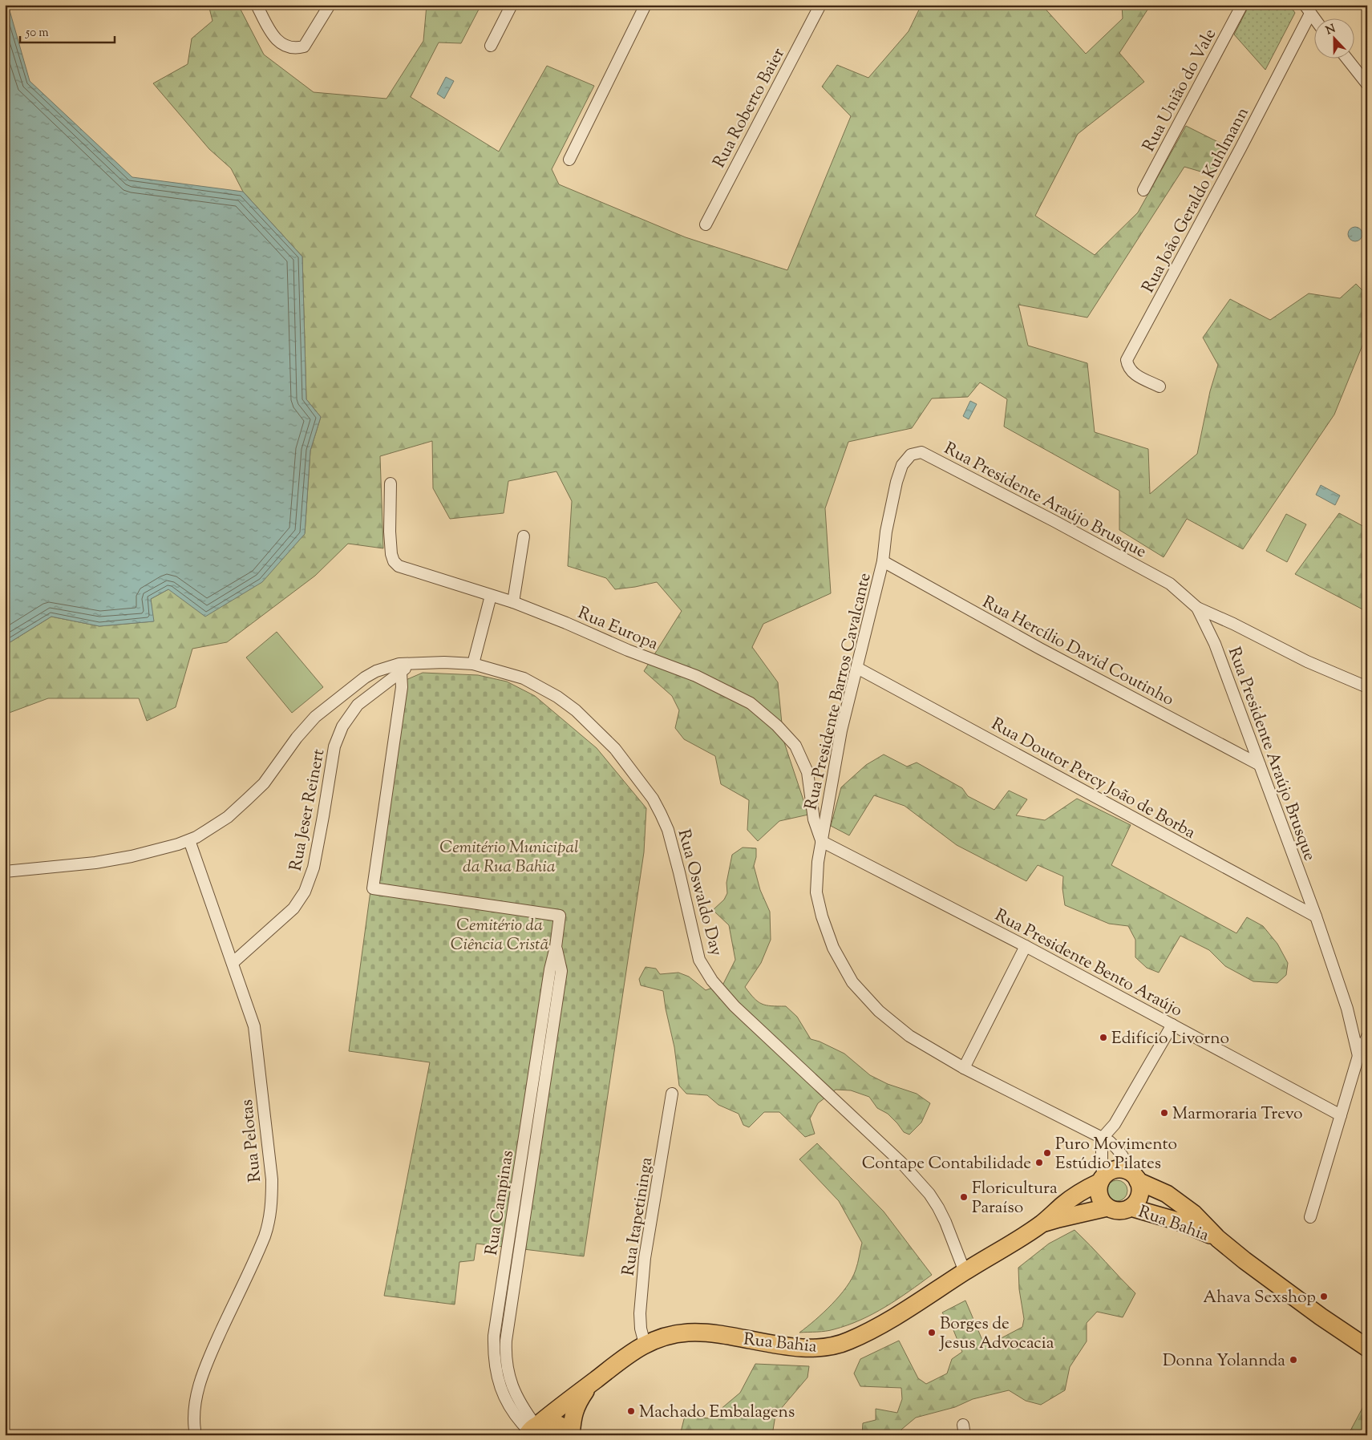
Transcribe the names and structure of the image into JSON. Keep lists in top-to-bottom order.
{
  "streets": {
    "main road": ["Rua Bahia"],
    "street": [
      "Rua União do Vale",
      "Rua Roberto Baier",
      "Rua João Geraldo Kuhlmann",
      "Rua Presidente Araújo Brusque",
      "Rua Europa",
      "Rua Hercílio David Coutinho",
      "Rua Presidente Barros Cavalcante",
      "Rua Doutor Percy João de Borba",
      "Rua Jeser Reinert",
      "Rua Oswaldo Day",
      "Rua Presidente Bento Araújo",
      "Rua Pelotas",
      "Rua Campinas",
      "Rua Itapetininga"
    ]
  },
  "crossings": [
    ["Rua Presidente Araújo Brusque", "Rua Hercílio David Coutinho"],
    ["Rua Presidente Araújo Brusque", "Rua Presidente Barros Cavalcante"],
    ["Rua Presidente Araújo Brusque", "Rua Doutor Percy João de Borba"],
    ["Rua Presidente Araújo Brusque", "Rua Presidente Bento Araújo"],
    ["Rua Europa", "Rua Presidente Barros Cavalcante"],
    ["Rua Europa", "Rua Presidente Bento Araújo"],
    ["Rua Hercílio David Coutinho", "Rua Presidente Barros Cavalcante"],
    ["Rua Presidente Barros Cavalcante", "Rua Doutor Percy João de Borba"],
    ["Rua Presidente Barros Cavalcante", "Rua Presidente Bento Araújo"],
    ["Rua Presidente Barros Cavalcante", "Rua Bahia"],
    ["Rua Jeser Reinert", "Rua Oswaldo Day"],
    ["Rua Jeser Reinert", "Rua Pelotas"],
    ["Rua Oswaldo Day", "Rua Pelotas"],
    ["Rua Oswaldo Day", "Rua Bahia"],
    ["Rua Campinas", "Rua Bahia"],
    ["Rua Itapetininga", "Rua Bahia"]
  ],
  "parks": ["Cemitério Municipal da Rua Bahia", "Cemitério da Ciência Cristã"],
  "places": [
    "Edifício Livorno",
    "Marmoraria Trevo",
    "Puro Movimento Estúdio Pilates",
    "Contape Contabilidade",
    "Floricultura Paraíso",
    "Ahava Sexshop",
    "Borges de Jesus Advocacia",
    "Donna Yolannda",
    "Machado Embalagens"
  ],
  "scale_bar": "50 m",
  "north": "top"
}
